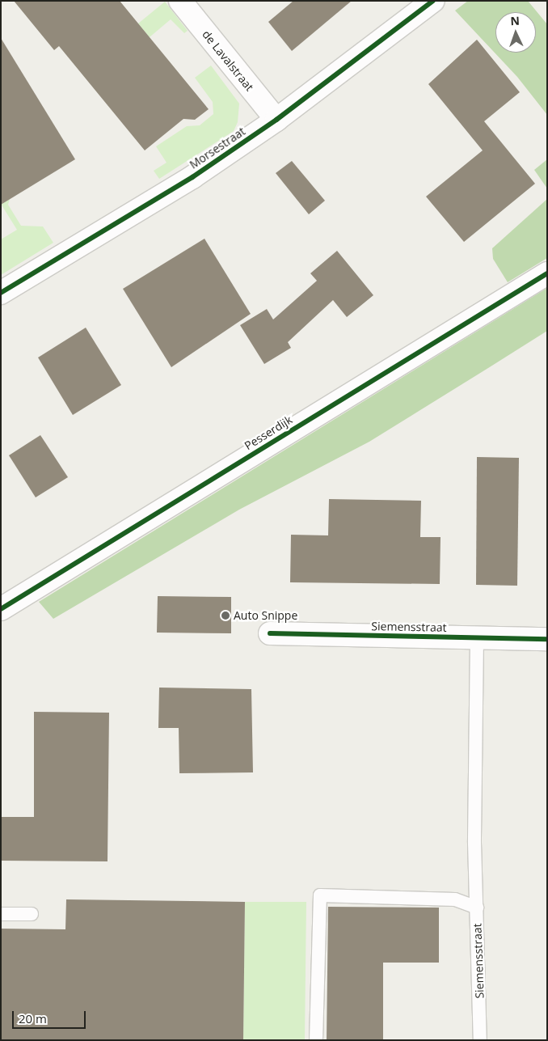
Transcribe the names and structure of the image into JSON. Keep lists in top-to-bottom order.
{
  "streets": {
    "street": [
      "de Lavalstraat",
      "Morsestraat",
      "Pesserdijk",
      "Siemensstraat"
    ]
  },
  "crossings": [
    ["de Lavalstraat", "Morsestraat"]
  ],
  "places": ["Auto Snippe"],
  "scale_bar": "20 m",
  "north": "top"
}
